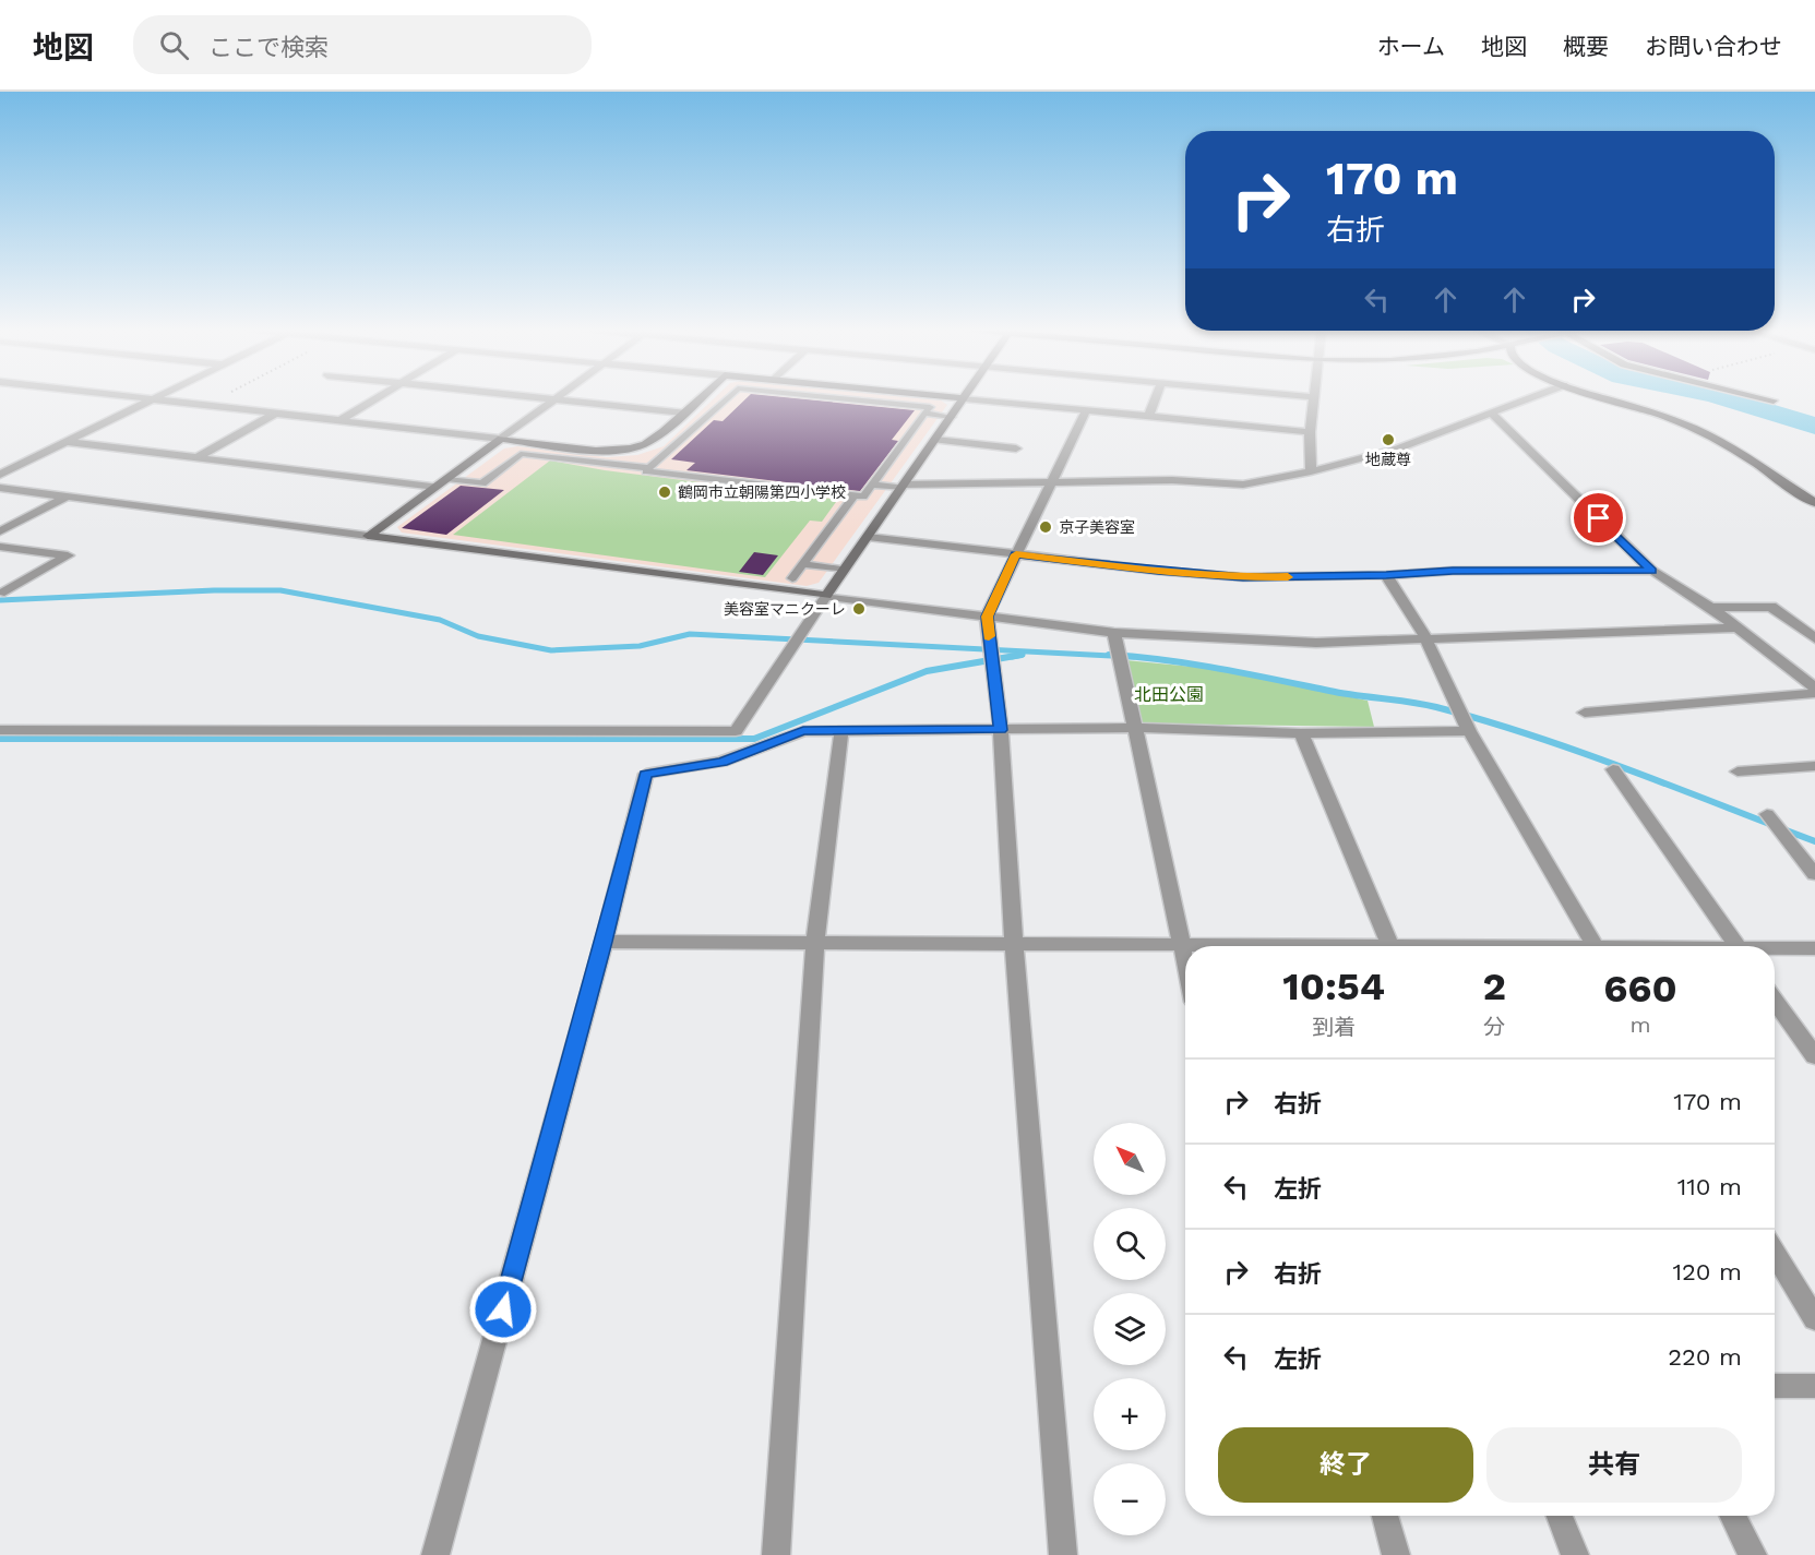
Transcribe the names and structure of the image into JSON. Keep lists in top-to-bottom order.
{
  "parks": ["北田公園"],
  "places": [
    "地蔵尊",
    "鶴岡市立朝陽第四小学校",
    "京子美容室",
    "美容室マニクーレ"
  ],
  "north": "top left",
  "page": {
    "header": "地図",
    "search": "ここで検索",
    "nav": [
      "ホーム",
      "地図",
      "概要",
      "お問い合わせ"
    ],
    "turn": ["170 m", "右折"],
    "eta": [
      "10:54",
      "到着",
      "2",
      "分",
      "660",
      "m"
    ],
    "list": [
      {
        "name": "右折",
        "value": "170 m"
      },
      {
        "name": "左折",
        "value": "110 m"
      },
      {
        "name": "右折",
        "value": "120 m"
      },
      {
        "name": "左折",
        "value": "220 m"
      }
    ],
    "map_buttons": ["+", "−"],
    "buttons": ["終了", "共有"]
  }
}
